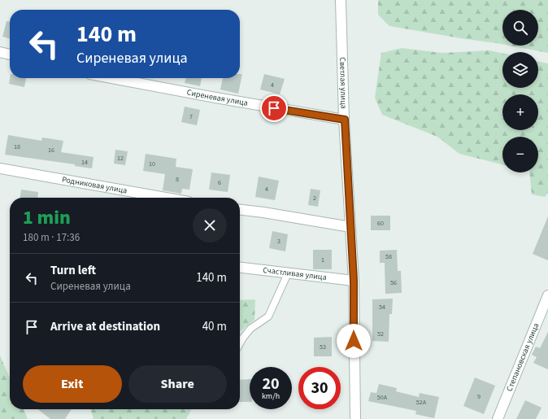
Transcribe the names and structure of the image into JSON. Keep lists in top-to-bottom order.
{
  "streets": {
    "street": [
      "Светлая улица",
      "Сиреневая улица",
      "Родниковая улица",
      "Счастливая улица",
      "Степановская улица"
    ]
  },
  "crossings": [
    ["Светлая улица", "Сиреневая улица"],
    ["Светлая улица", "Счастливая улица"]
  ],
  "house_numbers": [
    "4",
    "7",
    "18",
    "16",
    "12",
    "14",
    "10",
    "8",
    "6",
    "4",
    "2",
    "60",
    "3",
    "58",
    "1",
    "56",
    "54",
    "52",
    "53",
    "9",
    "50А",
    "52А"
  ],
  "page": {
    "map_buttons": ["+", "−"],
    "turn": ["140 m", "Сиреневая улица"],
    "heading": ["1 min", "180 m · 17:36"],
    "list": [
      {
        "name": "Turn left",
        "note": "Сиреневая улица",
        "value": "140 m"
      },
      {
        "name": "Arrive at destination",
        "value": "40 m"
      }
    ],
    "buttons": ["Exit", "Share"],
    "speed": "20 km/h",
    "limit": "30"
  }
}
